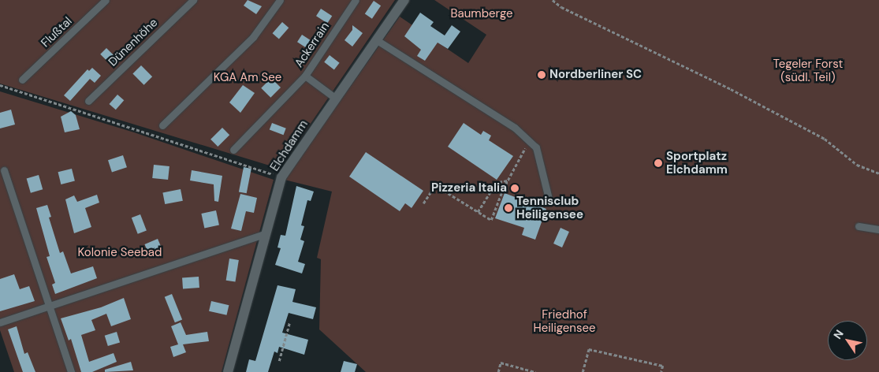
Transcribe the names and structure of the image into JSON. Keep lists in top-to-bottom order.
{
  "streets": {
    "street": ["Elchdamm"],
    "lane": ["Flußtal", "Dünenhöhe", "Ackerrain"]
  },
  "parks": [
    "Baumberge",
    "Tegeler Forst (südl. Teil)",
    "KGA Am See",
    "Kolonie Seebad",
    "Friedhof Heiligensee"
  ],
  "places": [
    "Nordberliner SC",
    "Sportplatz Elchdamm",
    "Pizzeria Italia",
    "Tennisclub Heiligensee"
  ],
  "north": "top left"
}
